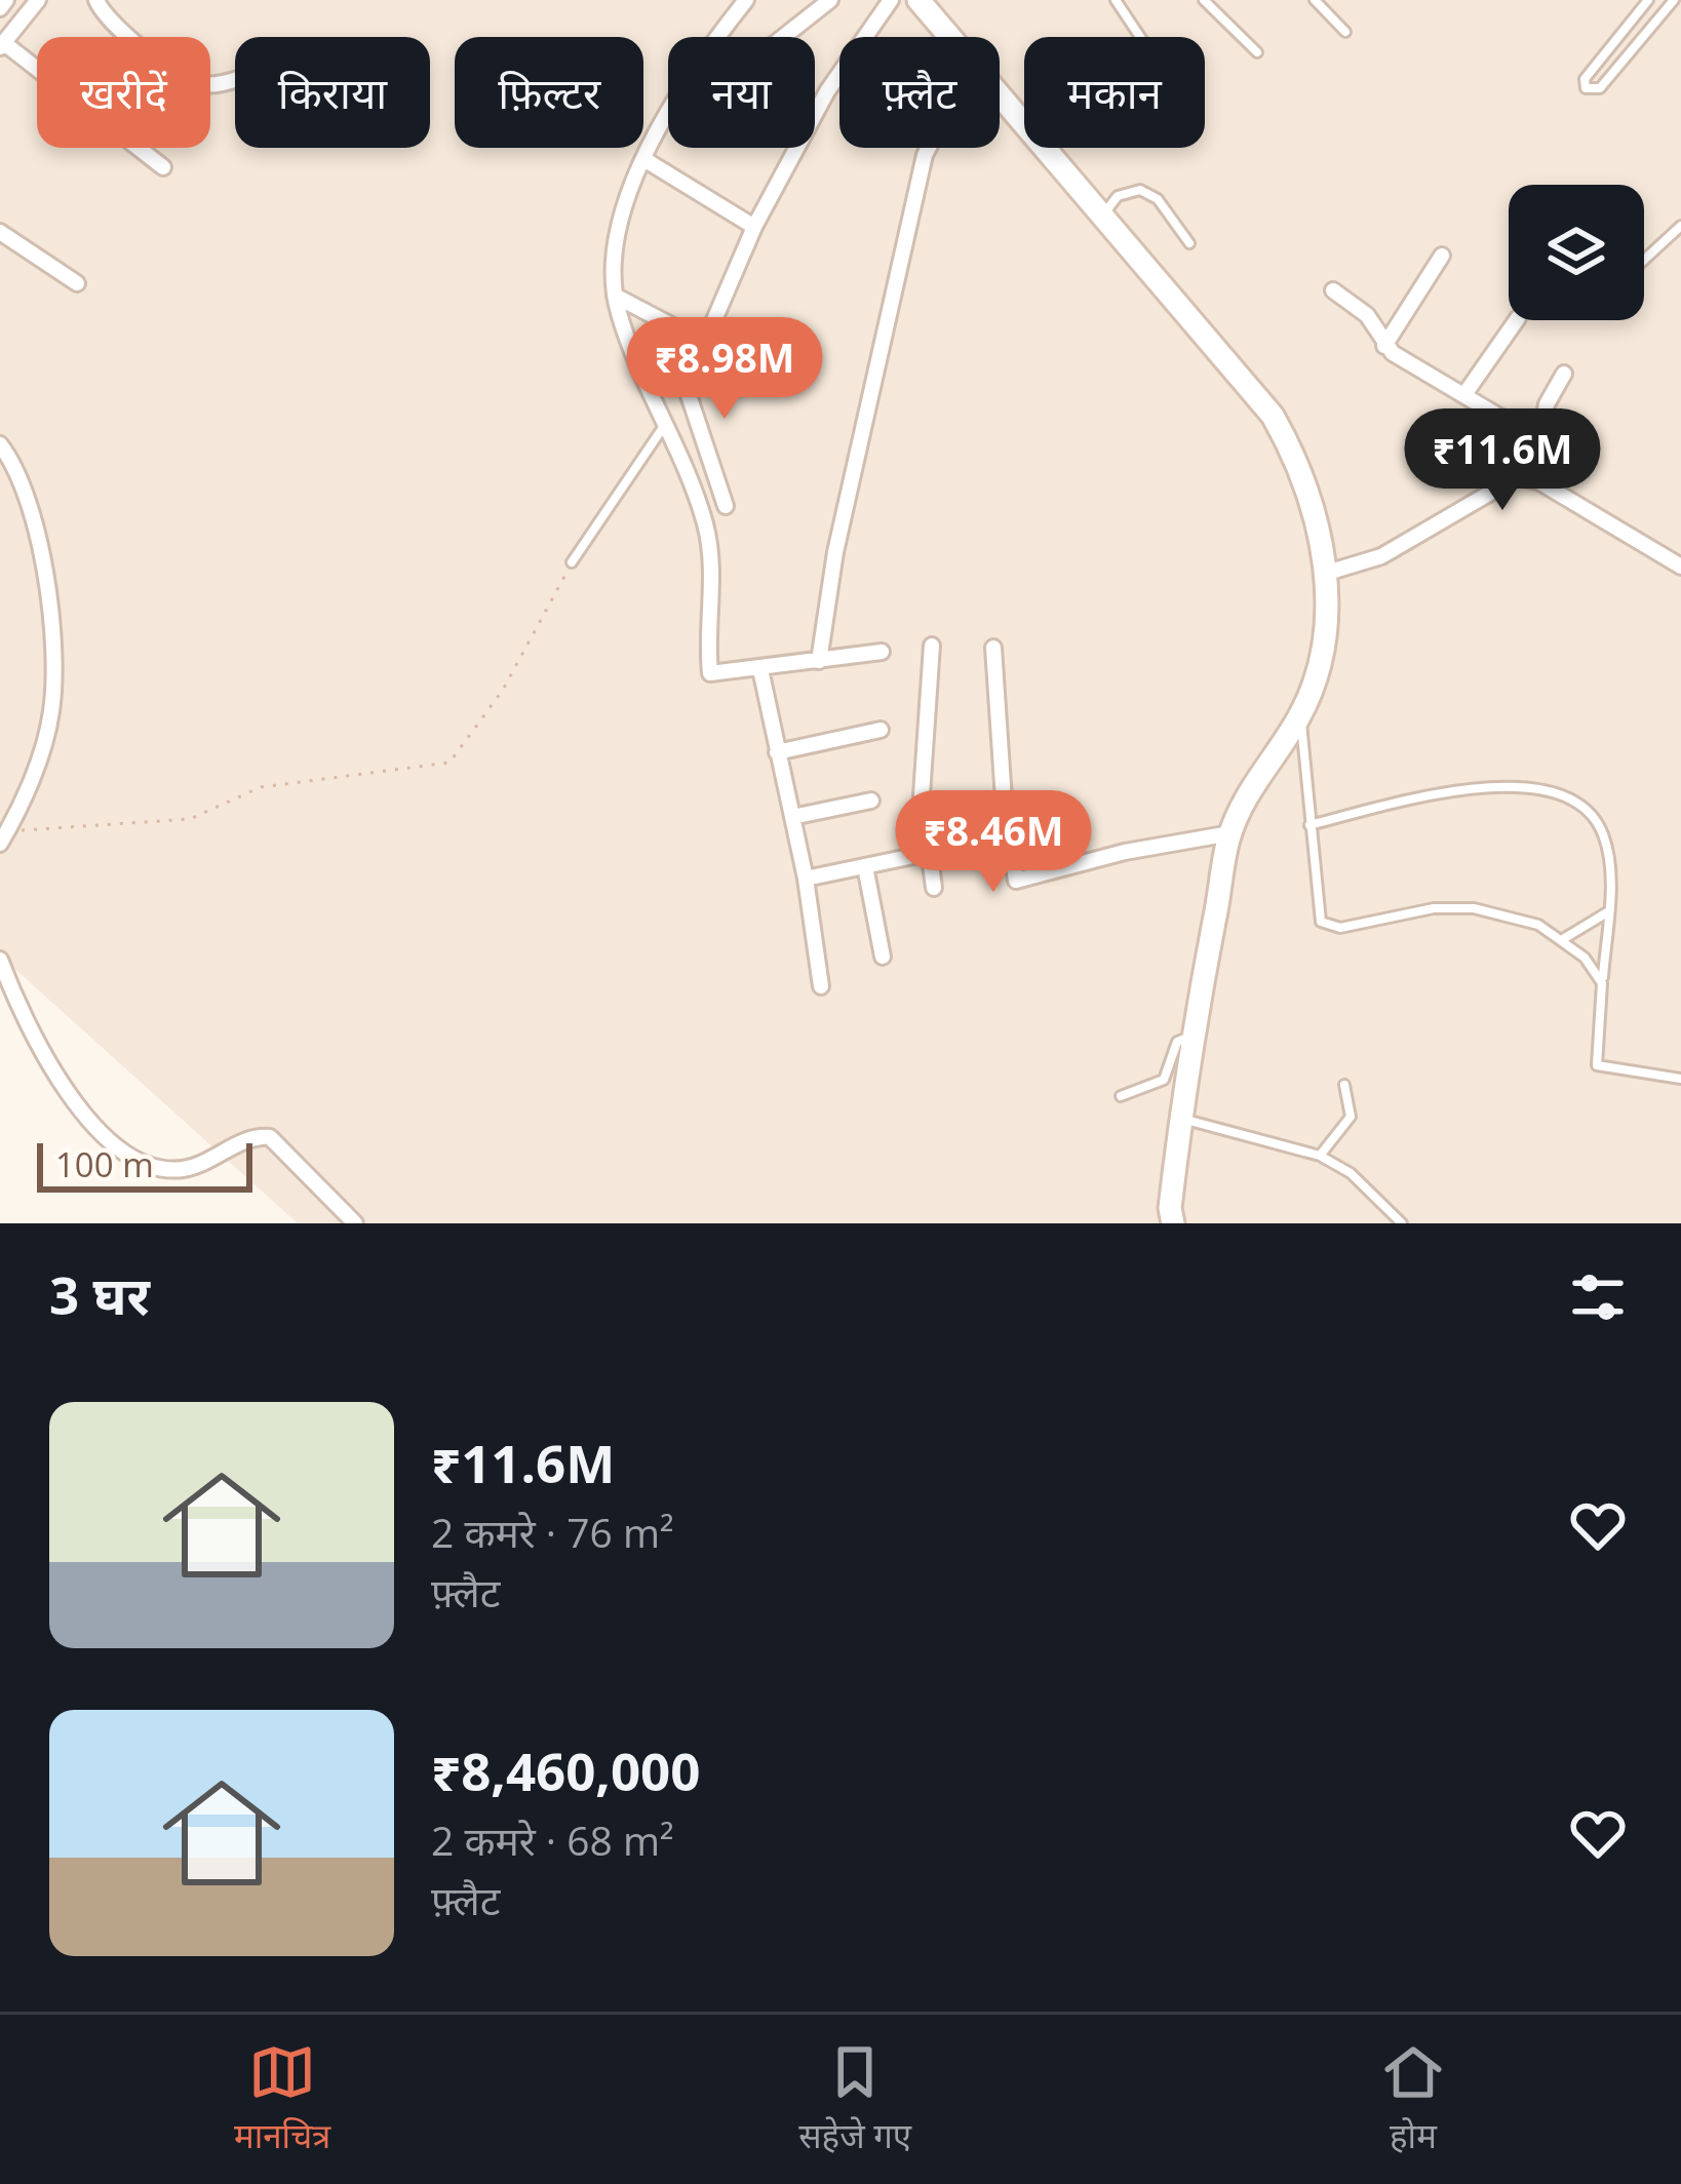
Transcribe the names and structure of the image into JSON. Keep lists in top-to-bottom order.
{
  "scale_bar": "100 m",
  "page": {
    "chip": [
      "खरीदें",
      "किराया",
      "फ़िल्टर",
      "नया",
      "फ़्लैट",
      "मकान"
    ],
    "price": ["₹8.98M", "₹11.6M", "₹8.46M"],
    "scale": "100 m",
    "heading": "3 घर",
    "list": [
      {
        "name": "₹11.6M",
        "note": "2 कमरे · 76 m² · फ़्लैट"
      },
      {
        "name": "₹8,460,000",
        "note": "2 कमरे · 68 m² · फ़्लैट"
      }
    ],
    "tabs": ["मानचित्र", "सहेजे गए", "होम"]
  }
}
